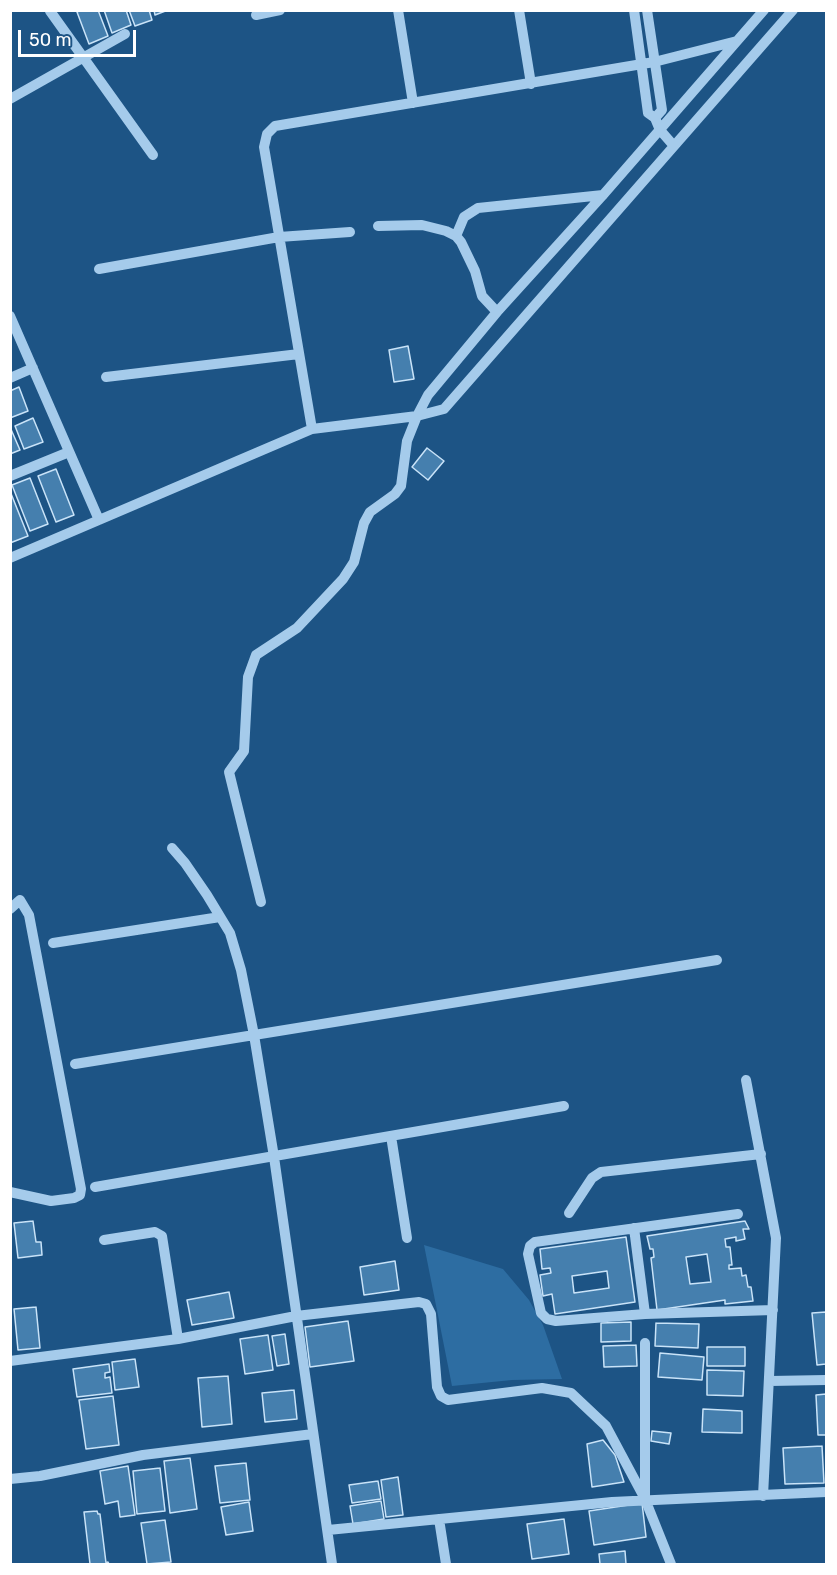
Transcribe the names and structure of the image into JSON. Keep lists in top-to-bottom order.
{
  "scale_bar": "50 m"
}
